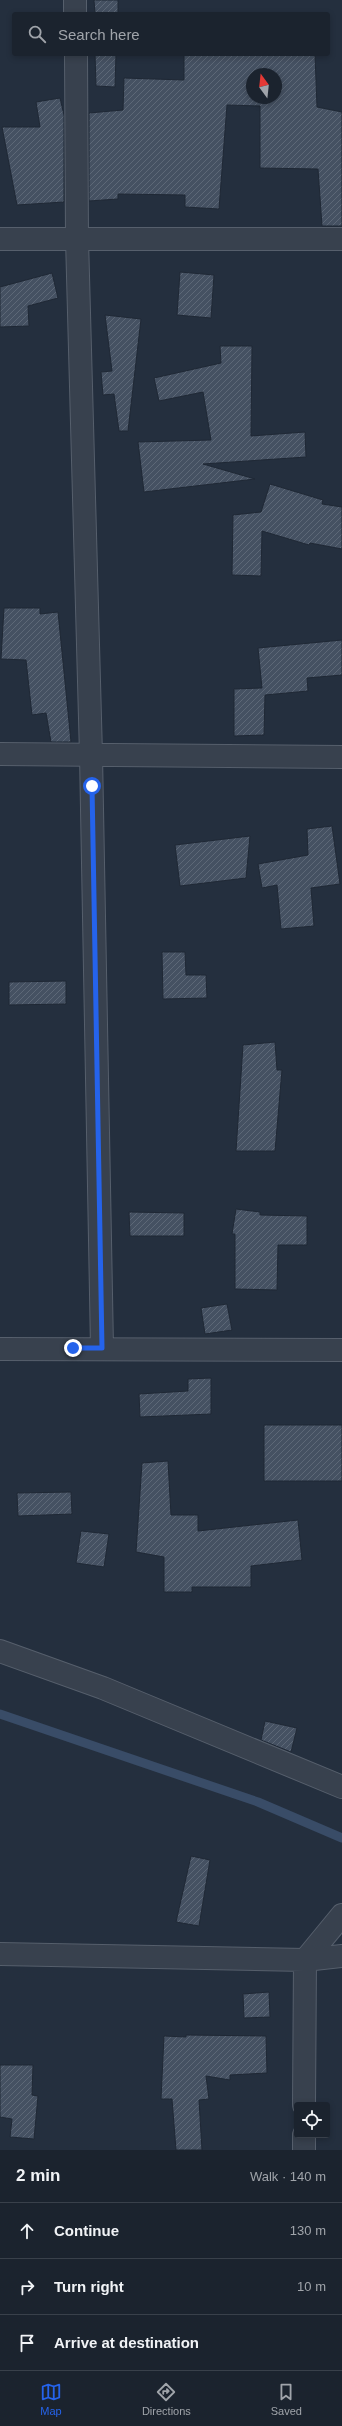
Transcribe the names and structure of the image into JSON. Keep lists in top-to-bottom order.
{
  "north": "top",
  "page": {
    "search": "Search here",
    "heading": ["2 min", "Walk · 140 m"],
    "list": [
      ["Continue", "130 m"],
      ["Turn right", "10 m"],
      "Arrive at destination"
    ],
    "nav": ["Map", "Directions", "Saved"]
  }
}
